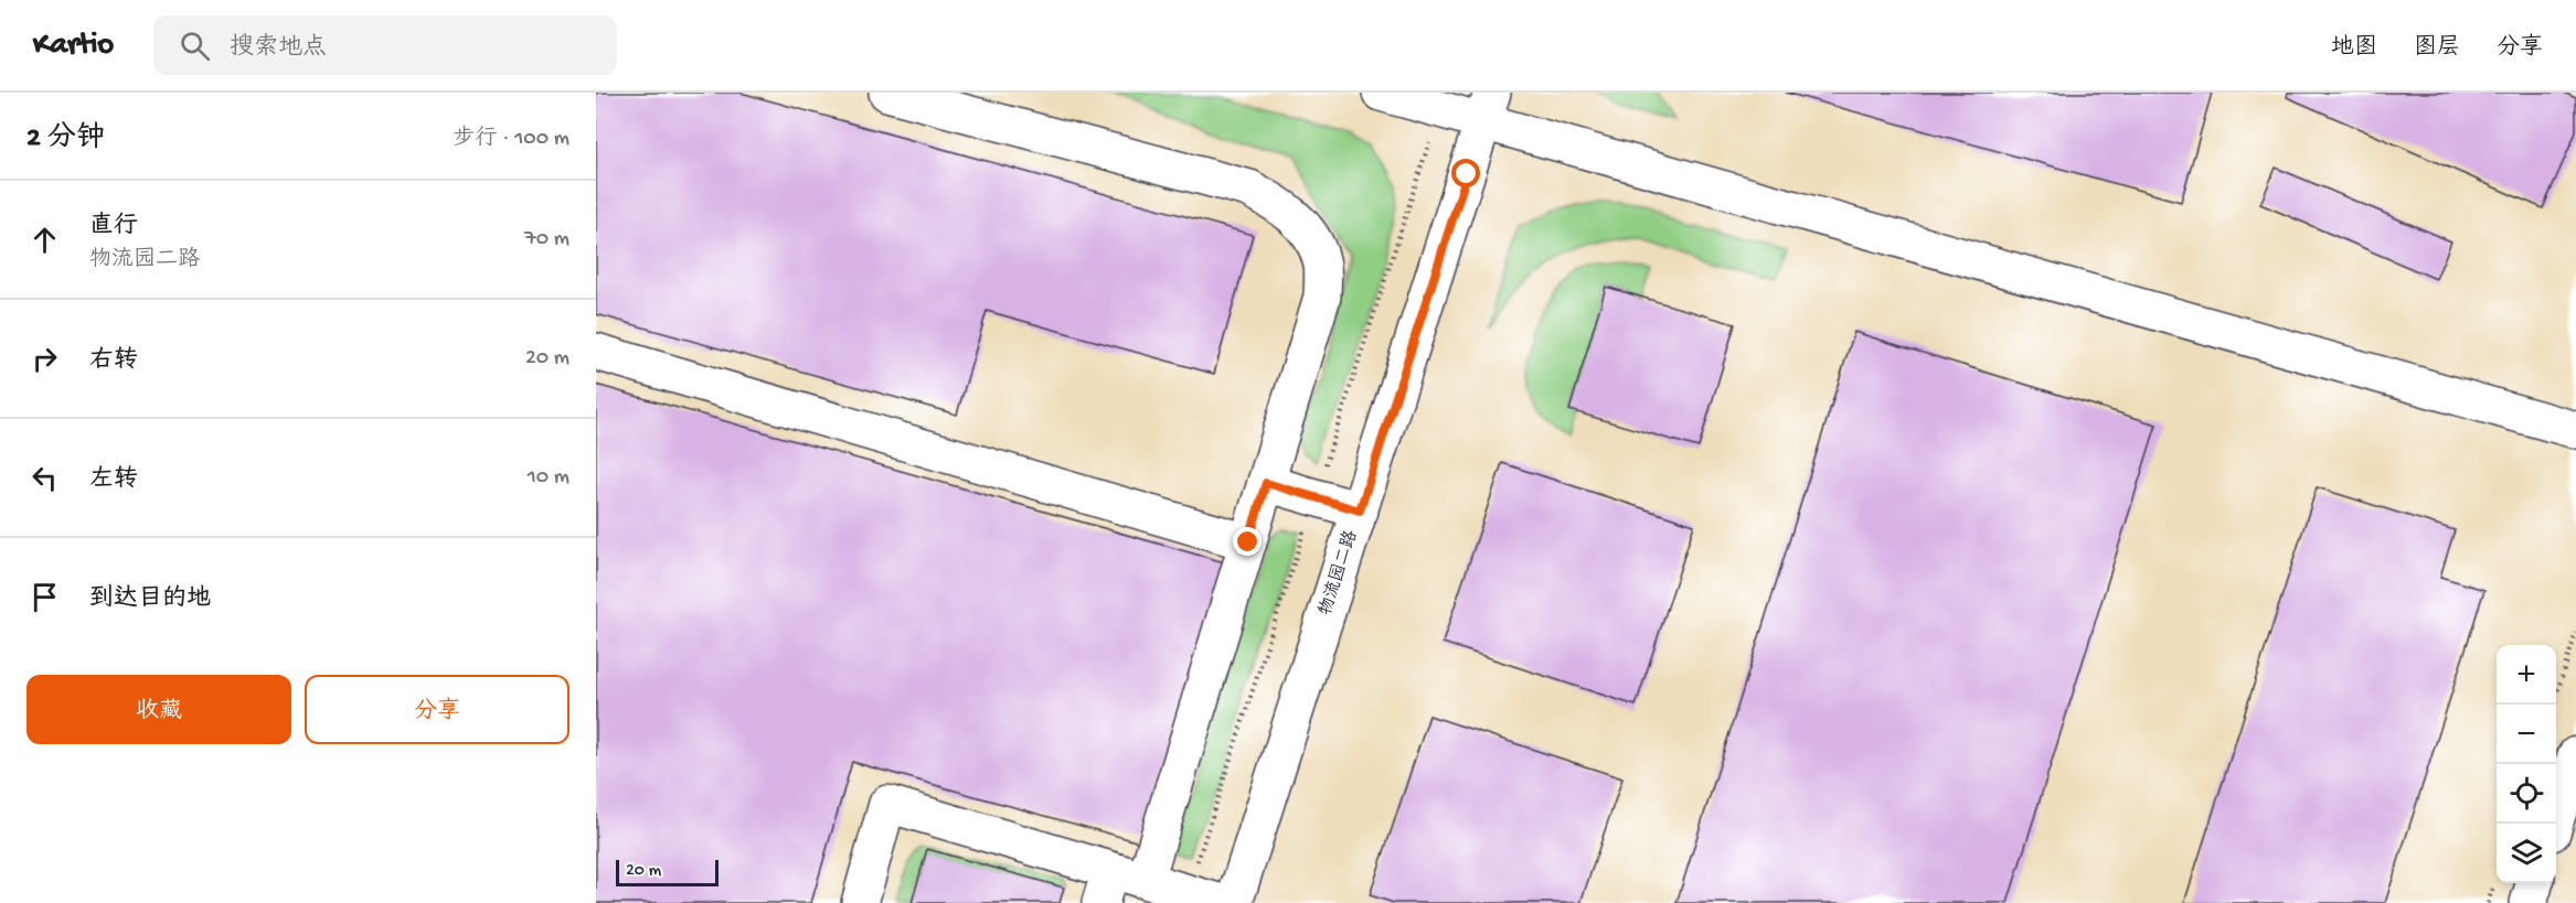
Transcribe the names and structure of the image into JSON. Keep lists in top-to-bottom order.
{
  "streets": {
    "street": ["物流园二路"]
  },
  "scale_bar": "20 m",
  "page": {
    "header": "Kartio",
    "search": "搜索地点",
    "nav": ["地图", "图层", "分享"],
    "heading": ["2 分钟", "步行 · 100 m"],
    "list": [
      ["直行", "物流园二路", "70 m"],
      ["右转", "20 m"],
      ["左转", "10 m"],
      "到达目的地"
    ],
    "map_buttons": ["+", "−"],
    "buttons": ["收藏", "分享"],
    "scale": "20 m"
  }
}
